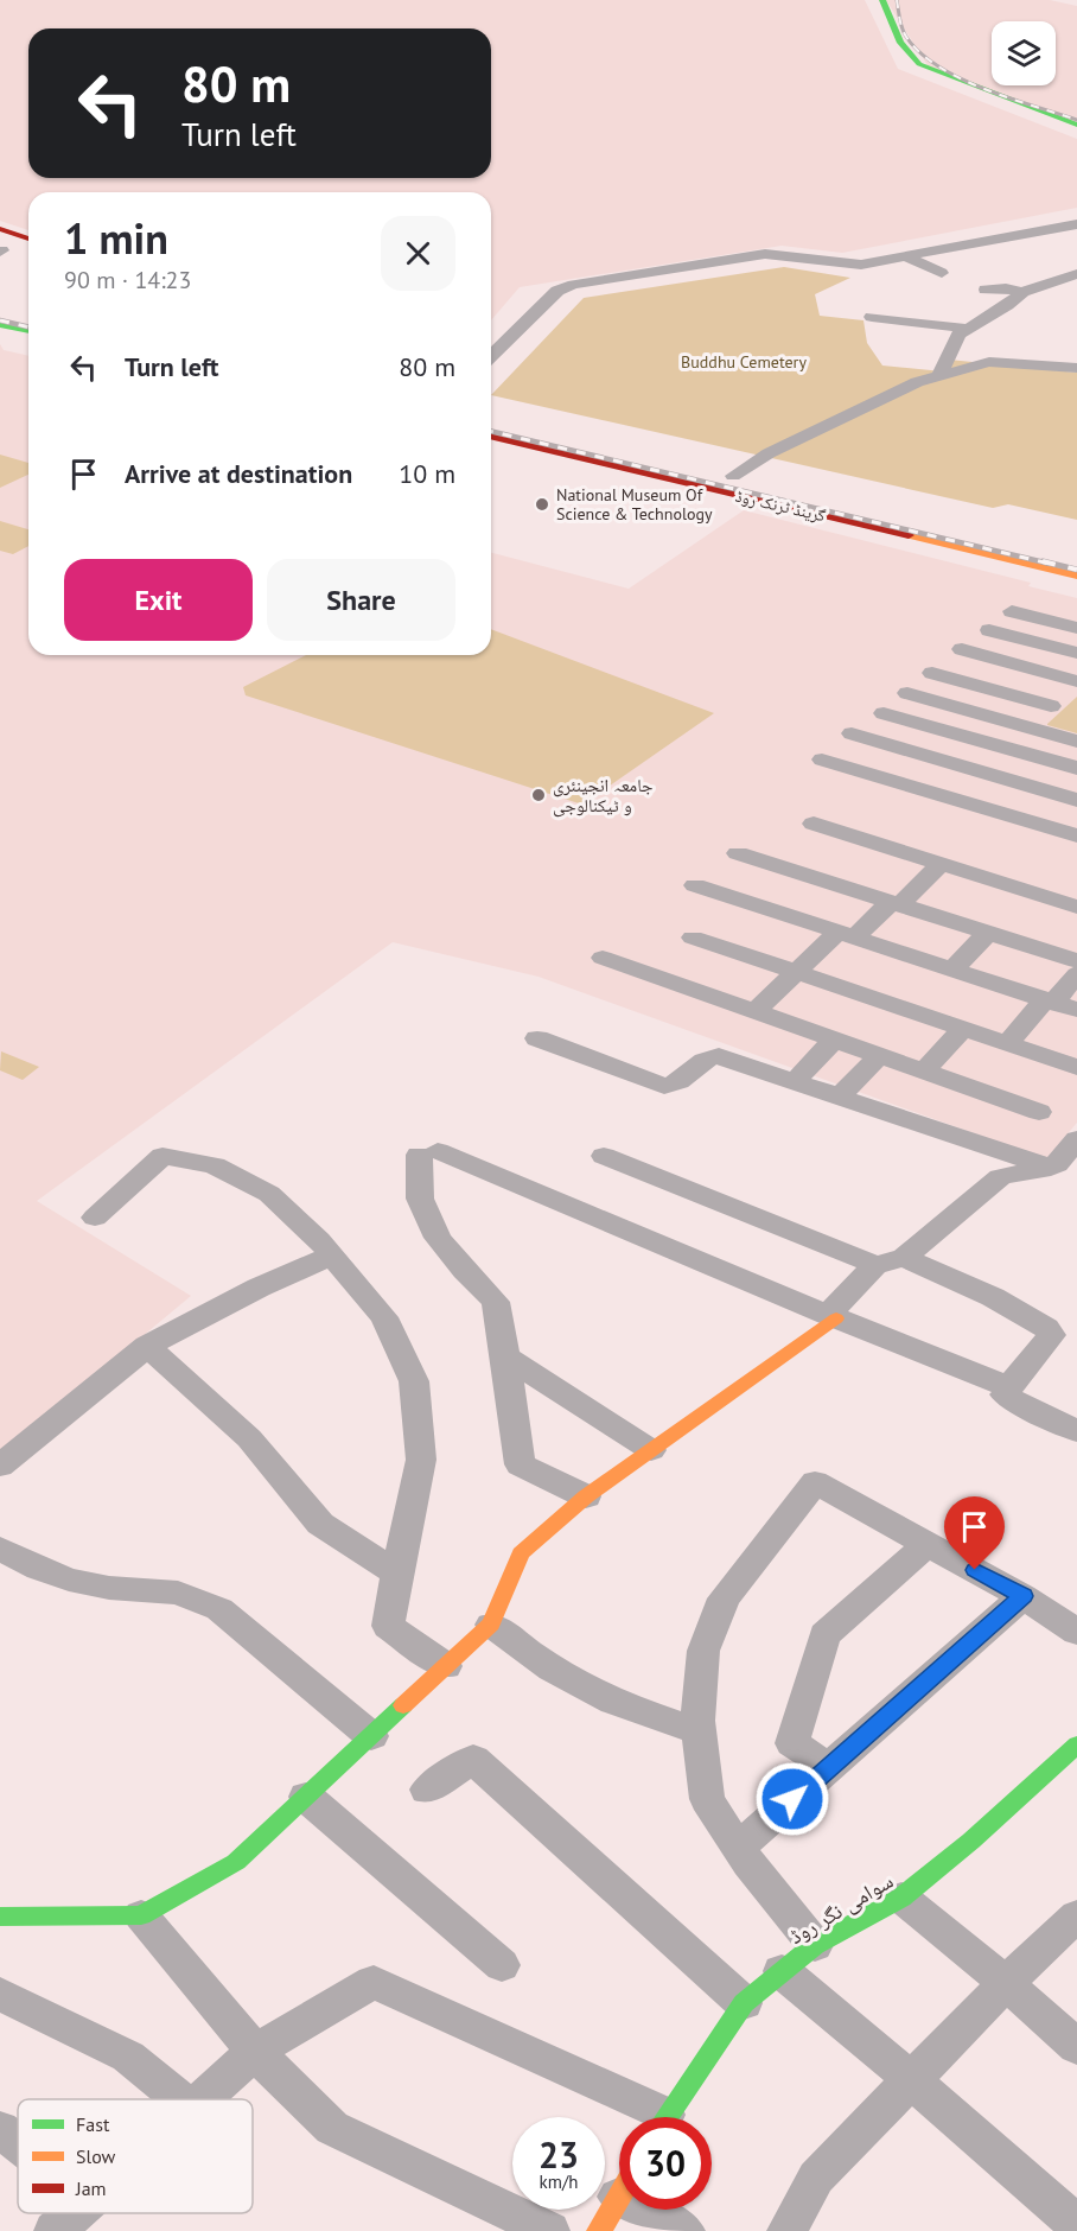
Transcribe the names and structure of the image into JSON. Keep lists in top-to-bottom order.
{
  "streets": {
    "main road": ["گرینڈ ٹرنک روڈ", "سوامی نگر روڈ"]
  },
  "parks": ["Buddhu Cemetery"],
  "places": ["National Museum Of Science & Technology", "جامعہ انجینئری و ٹیکنالوجی"],
  "legend": ["Fast", "Slow", "Jam"],
  "page": {
    "turn": ["80 m", "Turn left"],
    "heading": ["1 min", "90 m · 14:23"],
    "list": [
      {
        "name": "Turn left",
        "value": "80 m"
      },
      {
        "name": "Arrive at destination",
        "value": "10 m"
      }
    ],
    "buttons": ["Exit", "Share"],
    "speed": "23 km/h",
    "limit": "30"
  }
}
